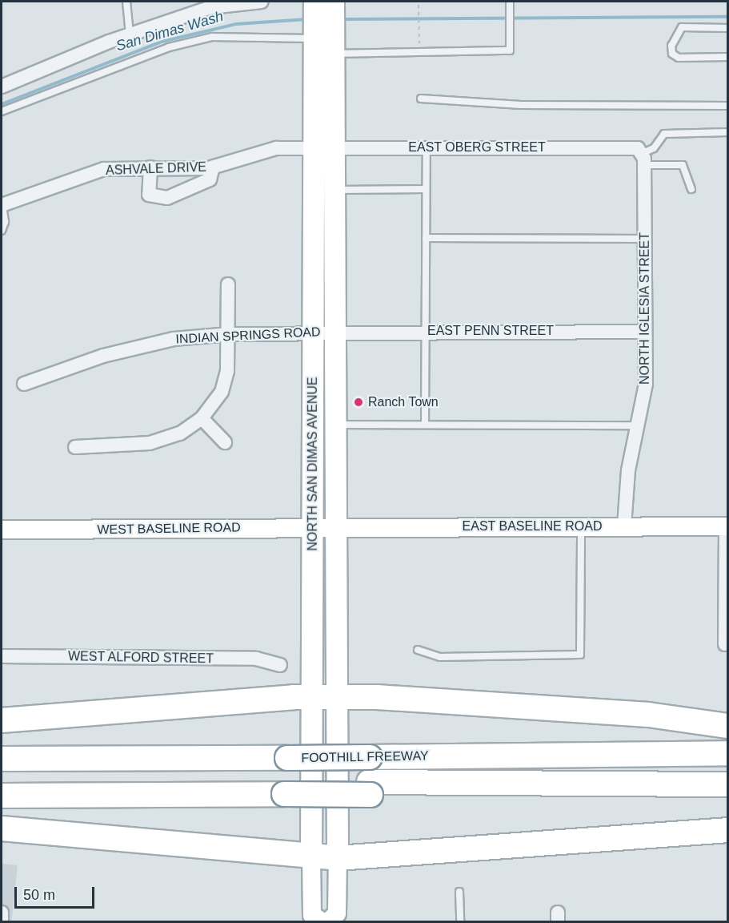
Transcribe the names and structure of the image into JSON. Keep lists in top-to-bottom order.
{
  "streets": {
    "highway": ["FOOTHILL FREEWAY"],
    "main road": ["NORTH SAN DIMAS AVENUE", "EAST BASELINE ROAD", "WEST BASELINE ROAD"],
    "street": [
      "EAST OBERG STREET",
      "ASHVALE DRIVE",
      "NORTH IGLESIA STREET",
      "EAST PENN STREET",
      "INDIAN SPRINGS ROAD",
      "WEST ALFORD STREET"
    ]
  },
  "crossings": [
    ["EAST OBERG STREET", "ASHVALE DRIVE"],
    ["EAST OBERG STREET", "NORTH IGLESIA STREET"],
    ["EAST OBERG STREET", "NORTH SAN DIMAS AVENUE"],
    ["ASHVALE DRIVE", "NORTH SAN DIMAS AVENUE"],
    ["NORTH IGLESIA STREET", "EAST PENN STREET"],
    ["NORTH IGLESIA STREET", "EAST BASELINE ROAD"],
    ["EAST PENN STREET", "INDIAN SPRINGS ROAD"],
    ["EAST PENN STREET", "NORTH SAN DIMAS AVENUE"],
    ["INDIAN SPRINGS ROAD", "NORTH SAN DIMAS AVENUE"],
    ["NORTH SAN DIMAS AVENUE", "EAST BASELINE ROAD"],
    ["NORTH SAN DIMAS AVENUE", "WEST BASELINE ROAD"],
    ["EAST BASELINE ROAD", "WEST BASELINE ROAD"]
  ],
  "water": ["San Dimas Wash"],
  "places": ["Ranch Town"],
  "scale_bar": "50 m"
}
